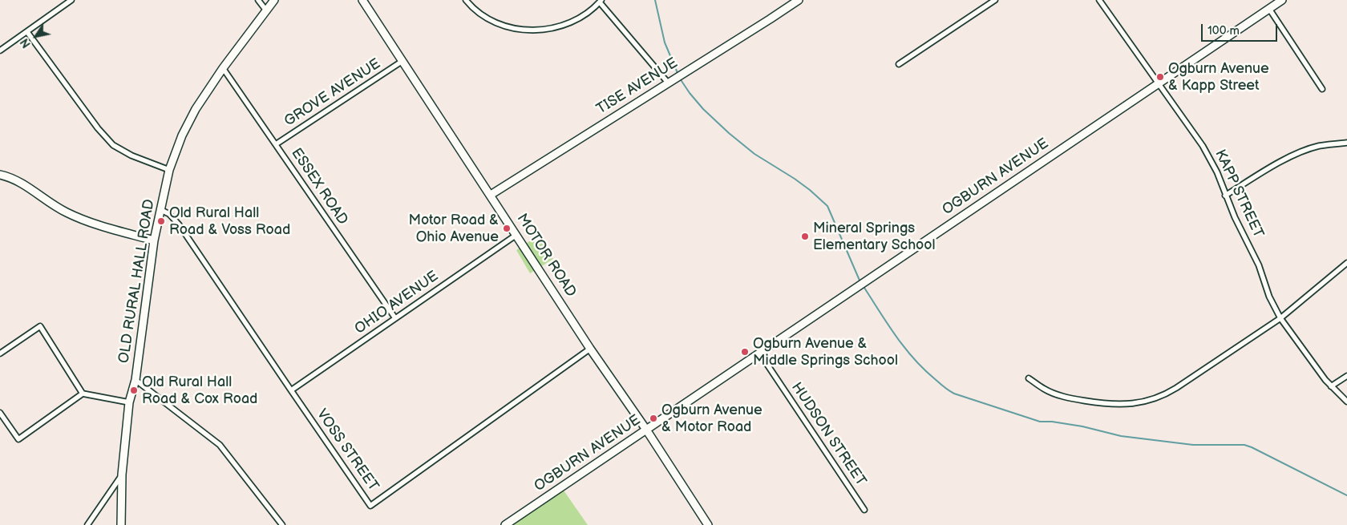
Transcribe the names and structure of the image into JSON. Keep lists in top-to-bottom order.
{
  "streets": {
    "street": [
      "TISE AVENUE",
      "GROVE AVENUE",
      "OGBURN AVENUE",
      "ESSEX ROAD",
      "KAPP STREET",
      "MOTOR ROAD",
      "OLD RURAL HALL ROAD",
      "OHIO AVENUE",
      "HUDSON STREET",
      "VOSS STREET"
    ]
  },
  "crossings": [
    ["TISE AVENUE", "MOTOR ROAD"],
    ["GROVE AVENUE", "ESSEX ROAD"],
    ["GROVE AVENUE", "MOTOR ROAD"],
    ["OGBURN AVENUE", "KAPP STREET"],
    ["OGBURN AVENUE", "MOTOR ROAD"],
    ["OGBURN AVENUE", "HUDSON STREET"],
    ["ESSEX ROAD", "OLD RURAL HALL ROAD"],
    ["ESSEX ROAD", "OHIO AVENUE"],
    ["MOTOR ROAD", "OHIO AVENUE"],
    ["MOTOR ROAD", "VOSS STREET"],
    ["OLD RURAL HALL ROAD", "VOSS STREET"],
    ["OHIO AVENUE", "VOSS STREET"]
  ],
  "places": [
    "Ogburn Avenue & Kapp Street",
    "Old Rural Hall Road & Voss Road",
    "Motor Road & Ohio Avenue",
    "Mineral Springs Elementary School",
    "Ogburn Avenue & Middle Springs School",
    "Old Rural Hall Road & Cox Road",
    "Ogburn Avenue & Motor Road"
  ],
  "scale_bar": "100 m",
  "north": "bottom left"
}
